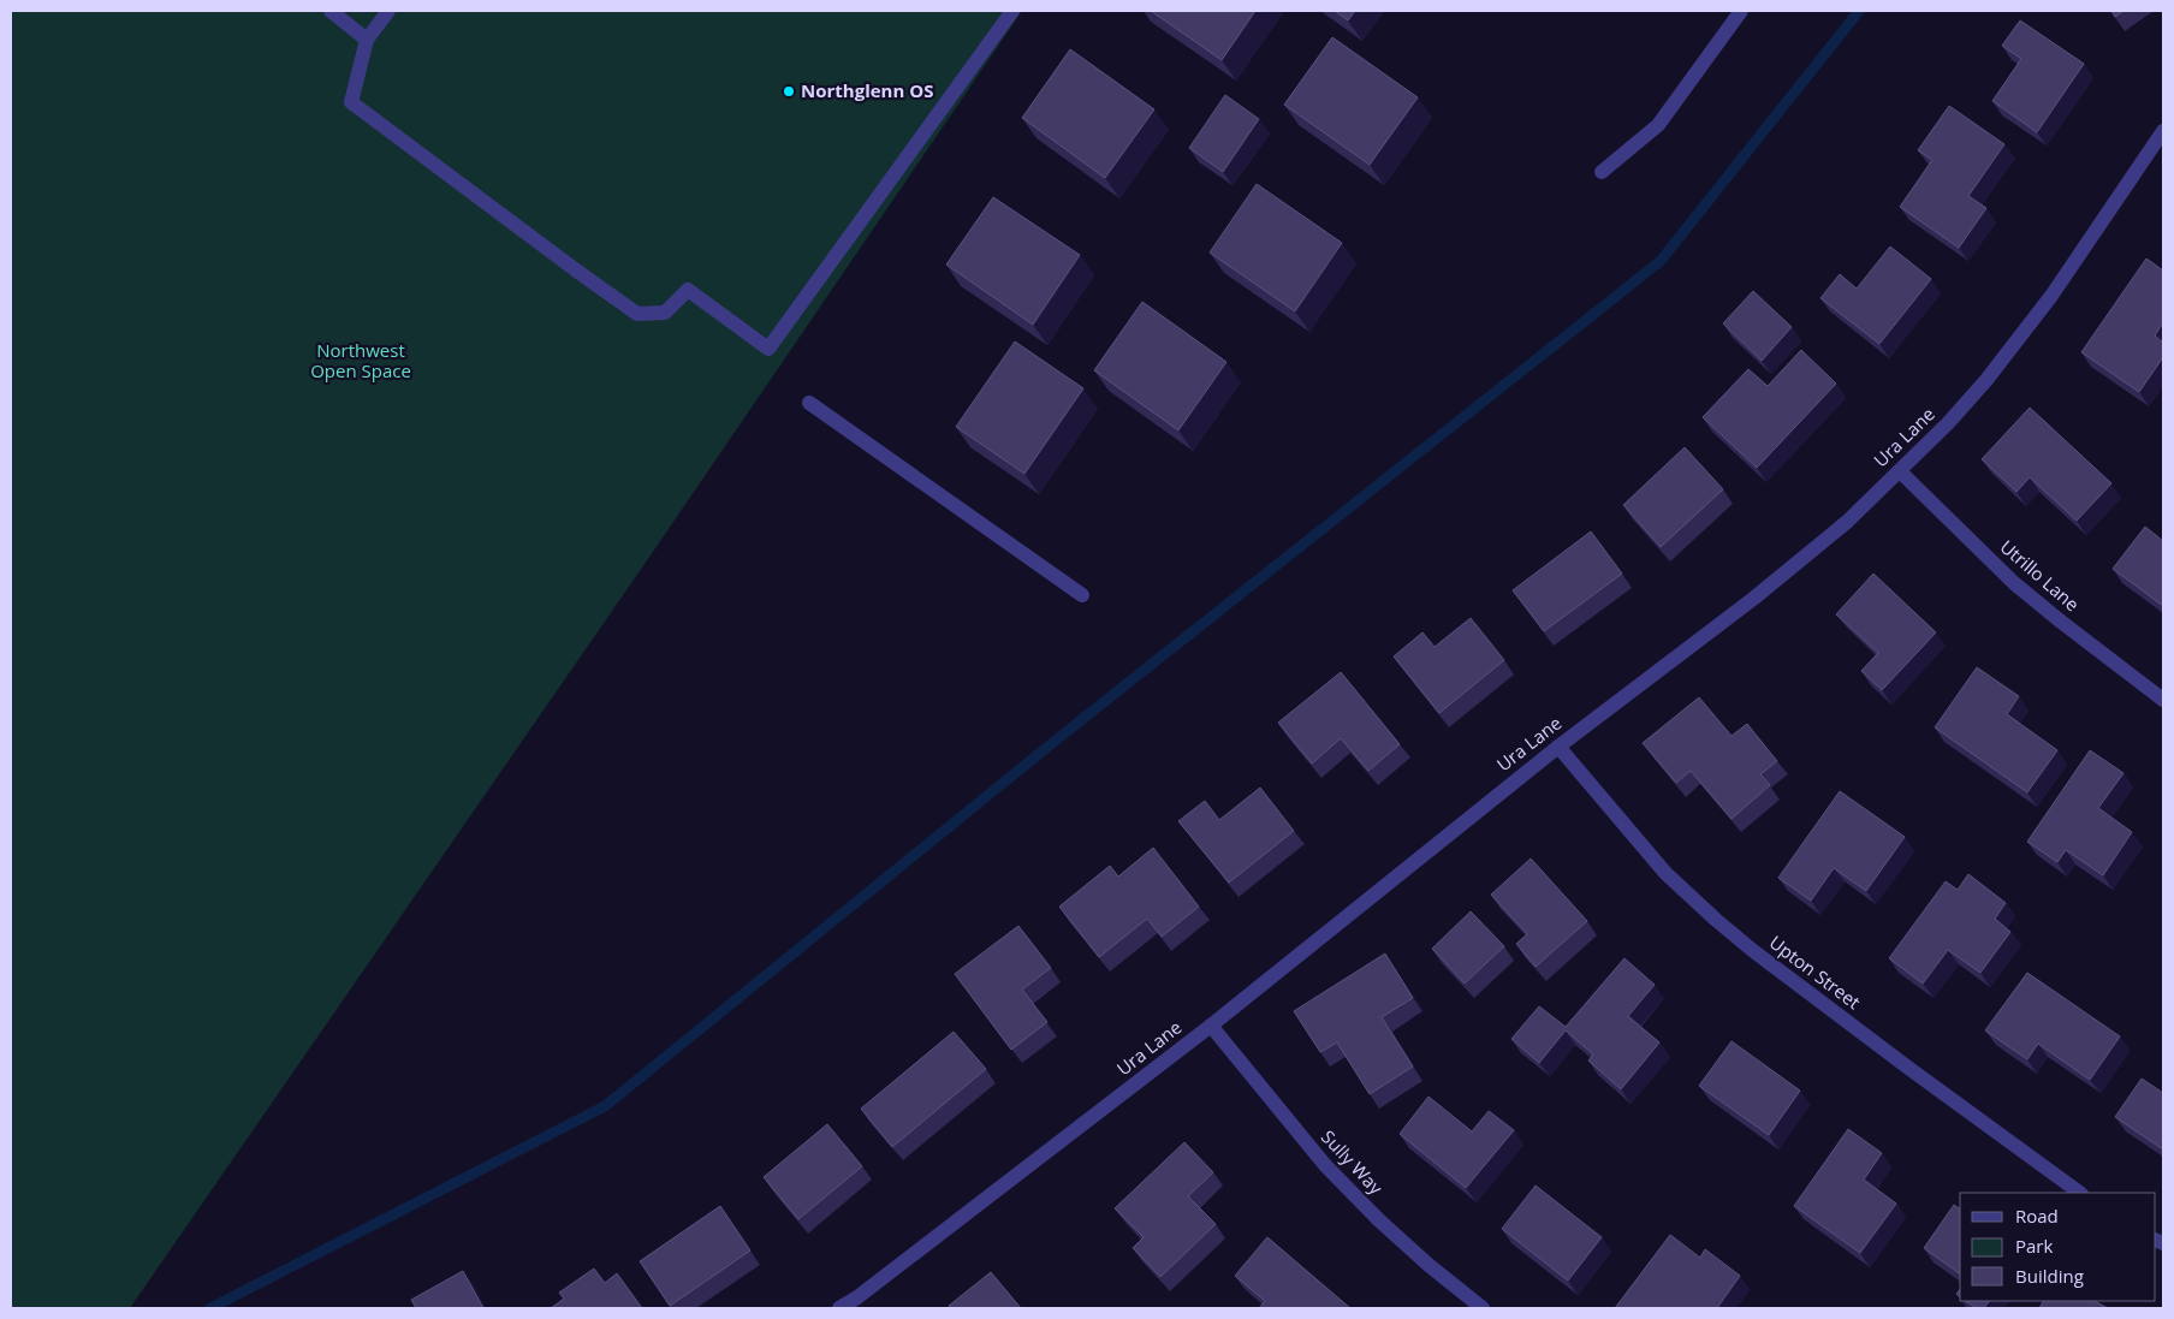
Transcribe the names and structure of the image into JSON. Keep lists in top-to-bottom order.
{
  "streets": {
    "street": [
      "Ura Lane",
      "Utrillo Lane",
      "Upton Street",
      "Sully Way"
    ]
  },
  "crossings": [
    ["Ura Lane", "Utrillo Lane"],
    ["Ura Lane", "Upton Street"],
    ["Ura Lane", "Sully Way"]
  ],
  "parks": ["Northwest Open Space"],
  "places": ["Northglenn OS"],
  "legend": ["Road", "Park", "Building"]
}
